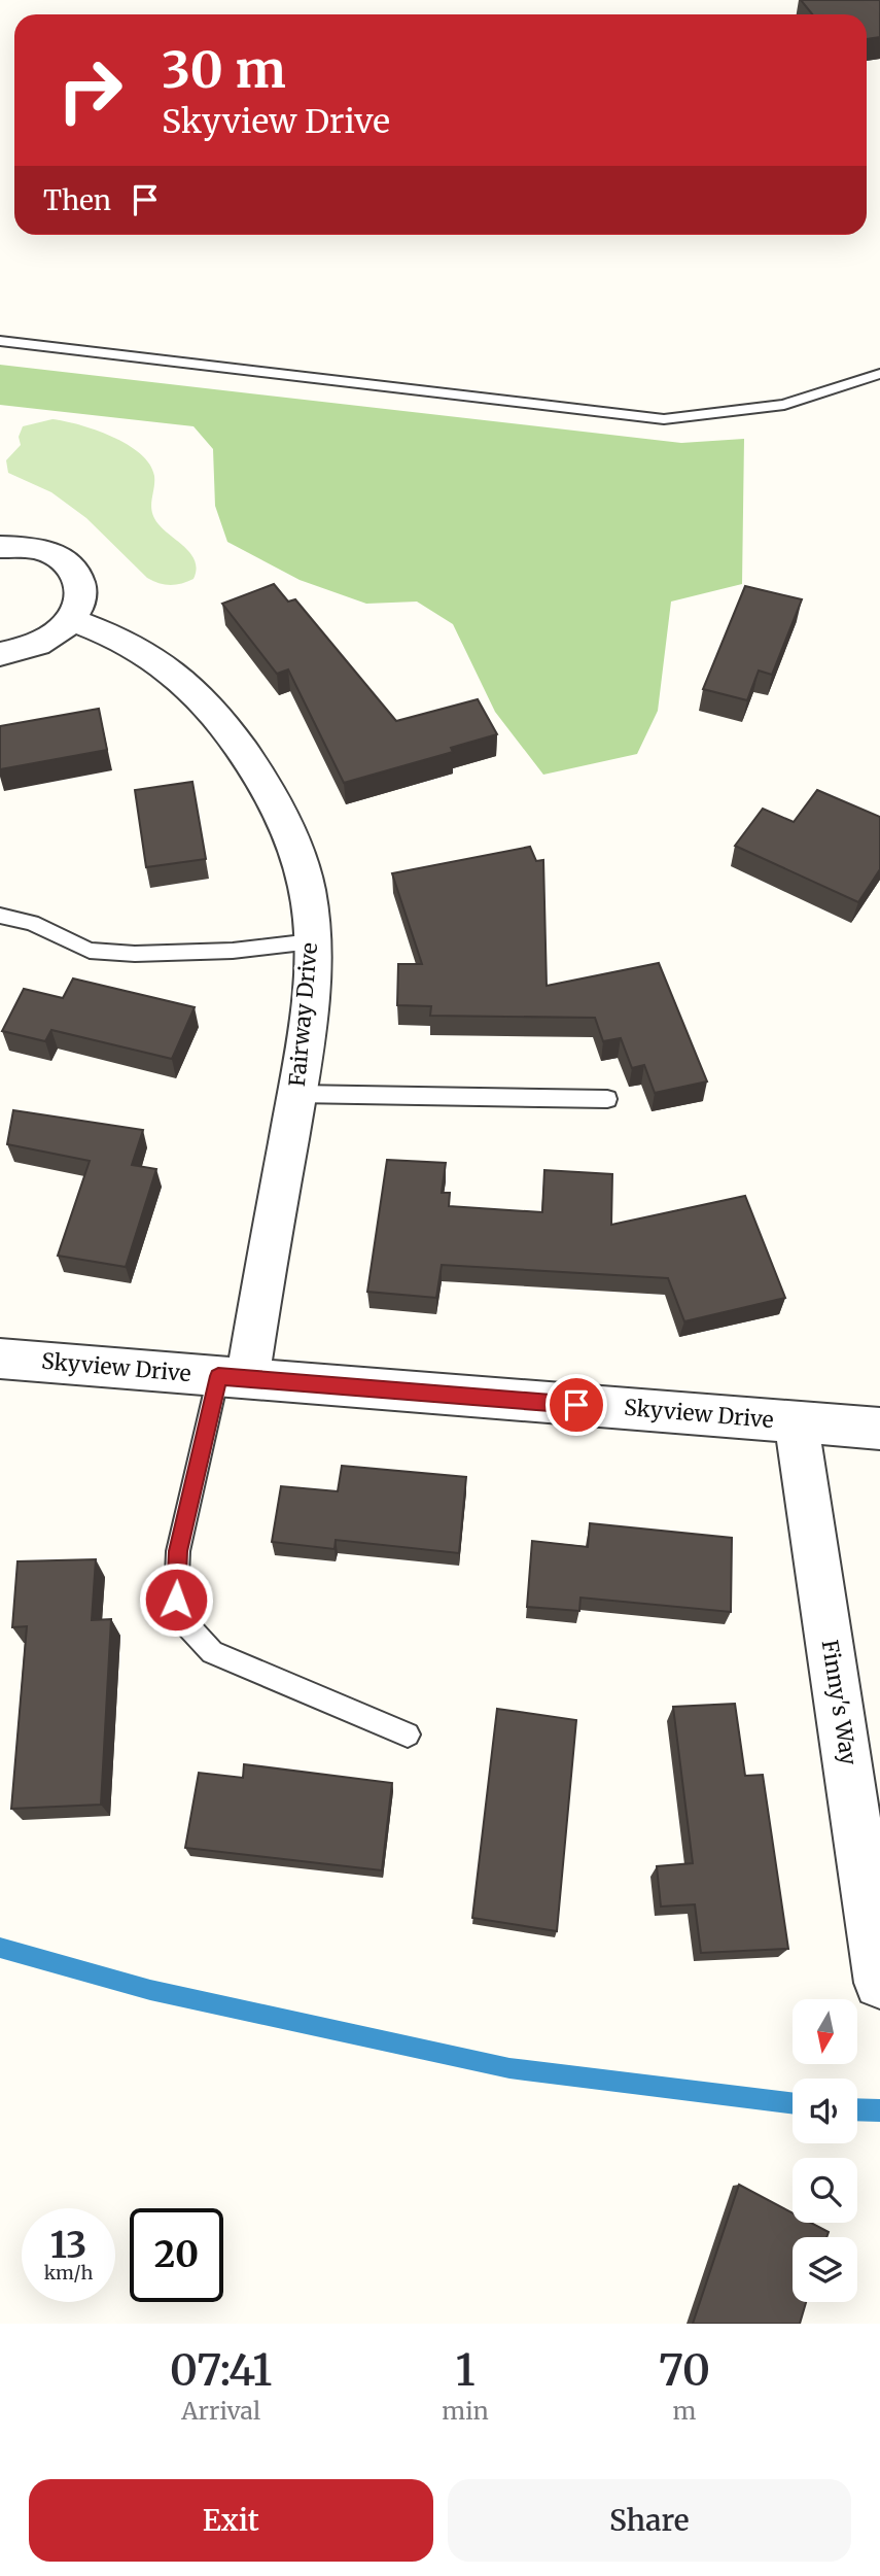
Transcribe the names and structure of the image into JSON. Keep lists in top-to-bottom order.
{
  "streets": {
    "street": ["Fairway Drive", "Skyview Drive", "Finny's Way"]
  },
  "crossings": [
    ["Fairway Drive", "Skyview Drive"],
    ["Skyview Drive", "Finny's Way"]
  ],
  "north": "bottom",
  "page": {
    "turn": ["30 m", "Skyview Drive"],
    "then": "Then",
    "speed": "13 km/h",
    "limit": "20",
    "eta": [
      "07:41",
      "Arrival",
      "1",
      "min",
      "70",
      "m"
    ],
    "buttons": ["Exit", "Share"]
  }
}
